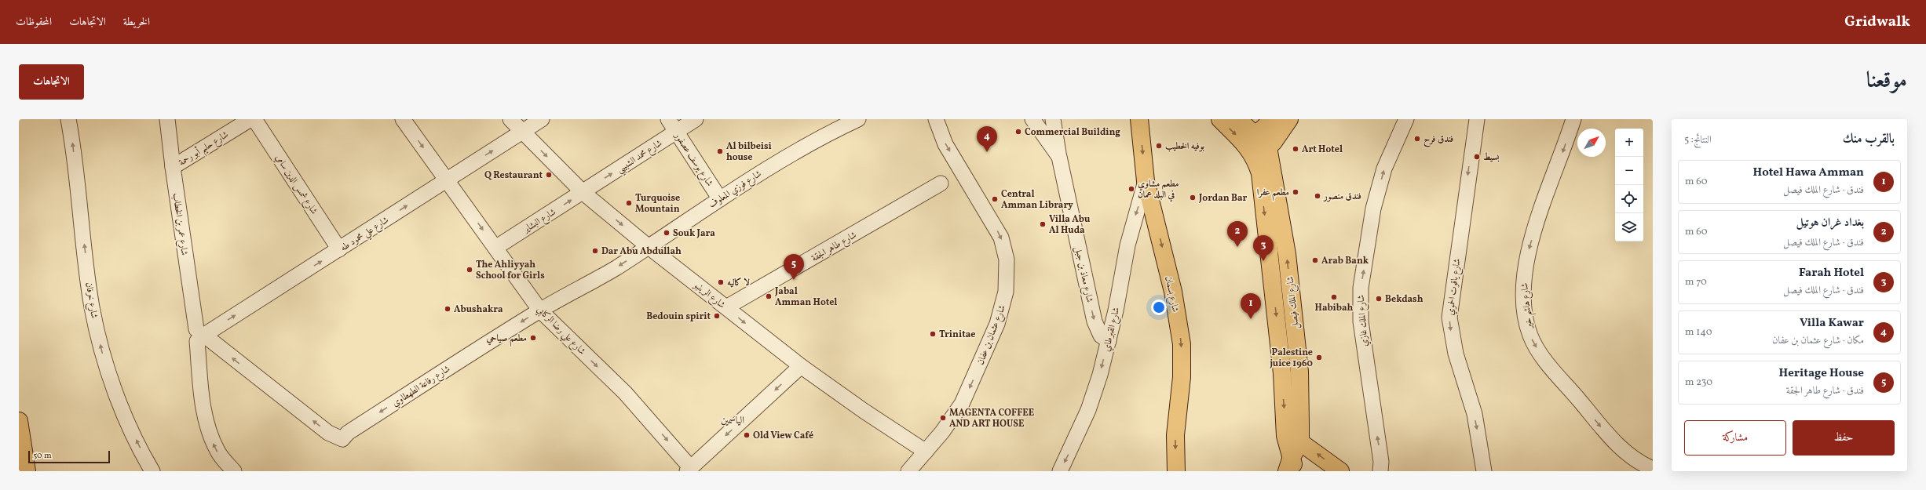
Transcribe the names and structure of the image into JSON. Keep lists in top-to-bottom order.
{
  "streets": {
    "main road": ["شارع بسمان", "شارع الملك فيصل"],
    "street": [
      "شارع حليم أبو رحمة",
      "شارع محمد الشبيبي",
      "شارع يوسف عصفور",
      "شارع شمس الدين سامي",
      "شارع فوزي المعلوف",
      "شارع البشاير",
      "شارع عمر بن الخطاب",
      "شارع علي محمود طه",
      "شارع طاهر الجقة",
      "شارع معاذ بن جبل",
      "شارع ياقوت الحموي",
      "شارع الرينبو",
      "شارع خرفان",
      "شارع هاشم خير",
      "شارع الملك غازي",
      "شارع القبرطاي",
      "شارع علي رضا الركابي",
      "شارع عثمان بن عفان",
      "شارع رفاعة الطهطاوي"
    ]
  },
  "crossings": [
    ["شارع حليم أبو رحمة", "شارع عمر بن الخطاب"],
    ["شارع محمد الشبيبي", "شارع يوسف عصفور"],
    ["شارع محمد الشبيبي", "شارع البشاير"],
    ["شارع محمد الشبيبي", "شارع الرينبو"],
    ["شارع يوسف عصفور", "شارع فوزي المعلوف"],
    ["شارع شمس الدين سامي", "شارع علي محمود طه"],
    ["شارع فوزي المعلوف", "شارع الرينبو"],
    ["شارع فوزي المعلوف", "شارع رفاعة الطهطاوي"],
    ["شارع البشاير", "شارع الرينبو"],
    ["شارع البشاير", "شارع علي رضا الركابي"],
    ["شارع عمر بن الخطاب", "شارع علي محمود طه"],
    ["شارع عمر بن الخطاب", "شارع رفاعة الطهطاوي"],
    ["شارع علي محمود طه", "شارع الرينبو"],
    ["شارع علي محمود طه", "شارع علي رضا الركابي"],
    ["شارع علي محمود طه", "شارع رفاعة الطهطاوي"],
    ["شارع طاهر الجقة", "شارع الرينبو"],
    ["شارع معاذ بن جبل", "شارع القبرطاي"],
    ["شارع بسمان", "شارع القبرطاي"],
    ["شارع الرينبو", "شارع عثمان بن عفان"],
    ["شارع الرينبو", "شارع رفاعة الطهطاوي"],
    ["شارع علي رضا الركابي", "شارع رفاعة الطهطاوي"]
  ],
  "one_way": [
    "شارع محمد الشبيبي",
    "شارع البشاير",
    "شارع عمر بن الخطاب",
    "شارع علي محمود طه",
    "شارع معاذ بن جبل",
    "شارع ياقوت الحموي",
    "شارع بسمان",
    "شارع الرينبو",
    "شارع خرفان",
    "شارع هاشم خير",
    "شارع الملك غازي",
    "شارع القبرطاي",
    "شارع علي رضا الركابي",
    "شارع عثمان بن عفان",
    "شارع رفاعة الطهطاوي"
  ],
  "districts": ["الياسمين"],
  "places": [
    "Commercial Building",
    "فندق فرح",
    "بوفيه الخطيب",
    "Art Hotel",
    "Al bilbeisi house",
    "بسيط",
    "Q Restaurant",
    "مطعم مشاوي في البلد عمان",
    "مطعم عفرا",
    "فندق منصور",
    "Jordan Bar",
    "Central Amman Library",
    "Turquoise Mountain",
    "Villa Abu Al Huda",
    "Souk Jara",
    "Dar Abu Abdullah",
    "Arab Bank",
    "The Ahliyyah School for Girls",
    "لا كاليه",
    "Jabal Amman Hotel",
    "Habibah",
    "Bekdash",
    "Abushakra",
    "Bedouin spirit",
    "Trinitae",
    "مطعم صياحي",
    "Palestine juice 1960",
    "MAGENTA COFFEE AND ART HOUSE",
    "Old View Café"
  ],
  "scale_bar": "50 m",
  "north": "top right",
  "page": {
    "header": "Gridwalk",
    "nav": ["الخريطة", "الاتجاهات", "المحفوظات"],
    "title": "موقعنا",
    "buttons": [
      "الاتجاهات",
      ["حفظ", "مشاركة"]
    ],
    "heading": ["بالقرب منك", "النتائج: 5"],
    "pins": [
      "4",
      "2",
      "3",
      "5",
      "1"
    ],
    "map_buttons": ["+", "−"],
    "list": [
      {
        "mark": "1",
        "name": "Hotel Hawa Amman",
        "note": "فندق · شارع الملك فيصل",
        "value": "60 m"
      },
      {
        "mark": "2",
        "name": "بغداد غران هوتيل",
        "note": "فندق · شارع الملك فيصل",
        "value": "60 m"
      },
      {
        "mark": "3",
        "name": "Farah Hotel",
        "note": "فندق · شارع الملك فيصل",
        "value": "70 m"
      },
      {
        "mark": "4",
        "name": "Villa Kawar",
        "note": "مكان · شارع عثمان بن عفان",
        "value": "140 m"
      },
      {
        "mark": "5",
        "name": "Heritage House",
        "note": "فندق · شارع طاهر الجقة",
        "value": "230 m"
      }
    ],
    "scale": "50 m"
  }
}
